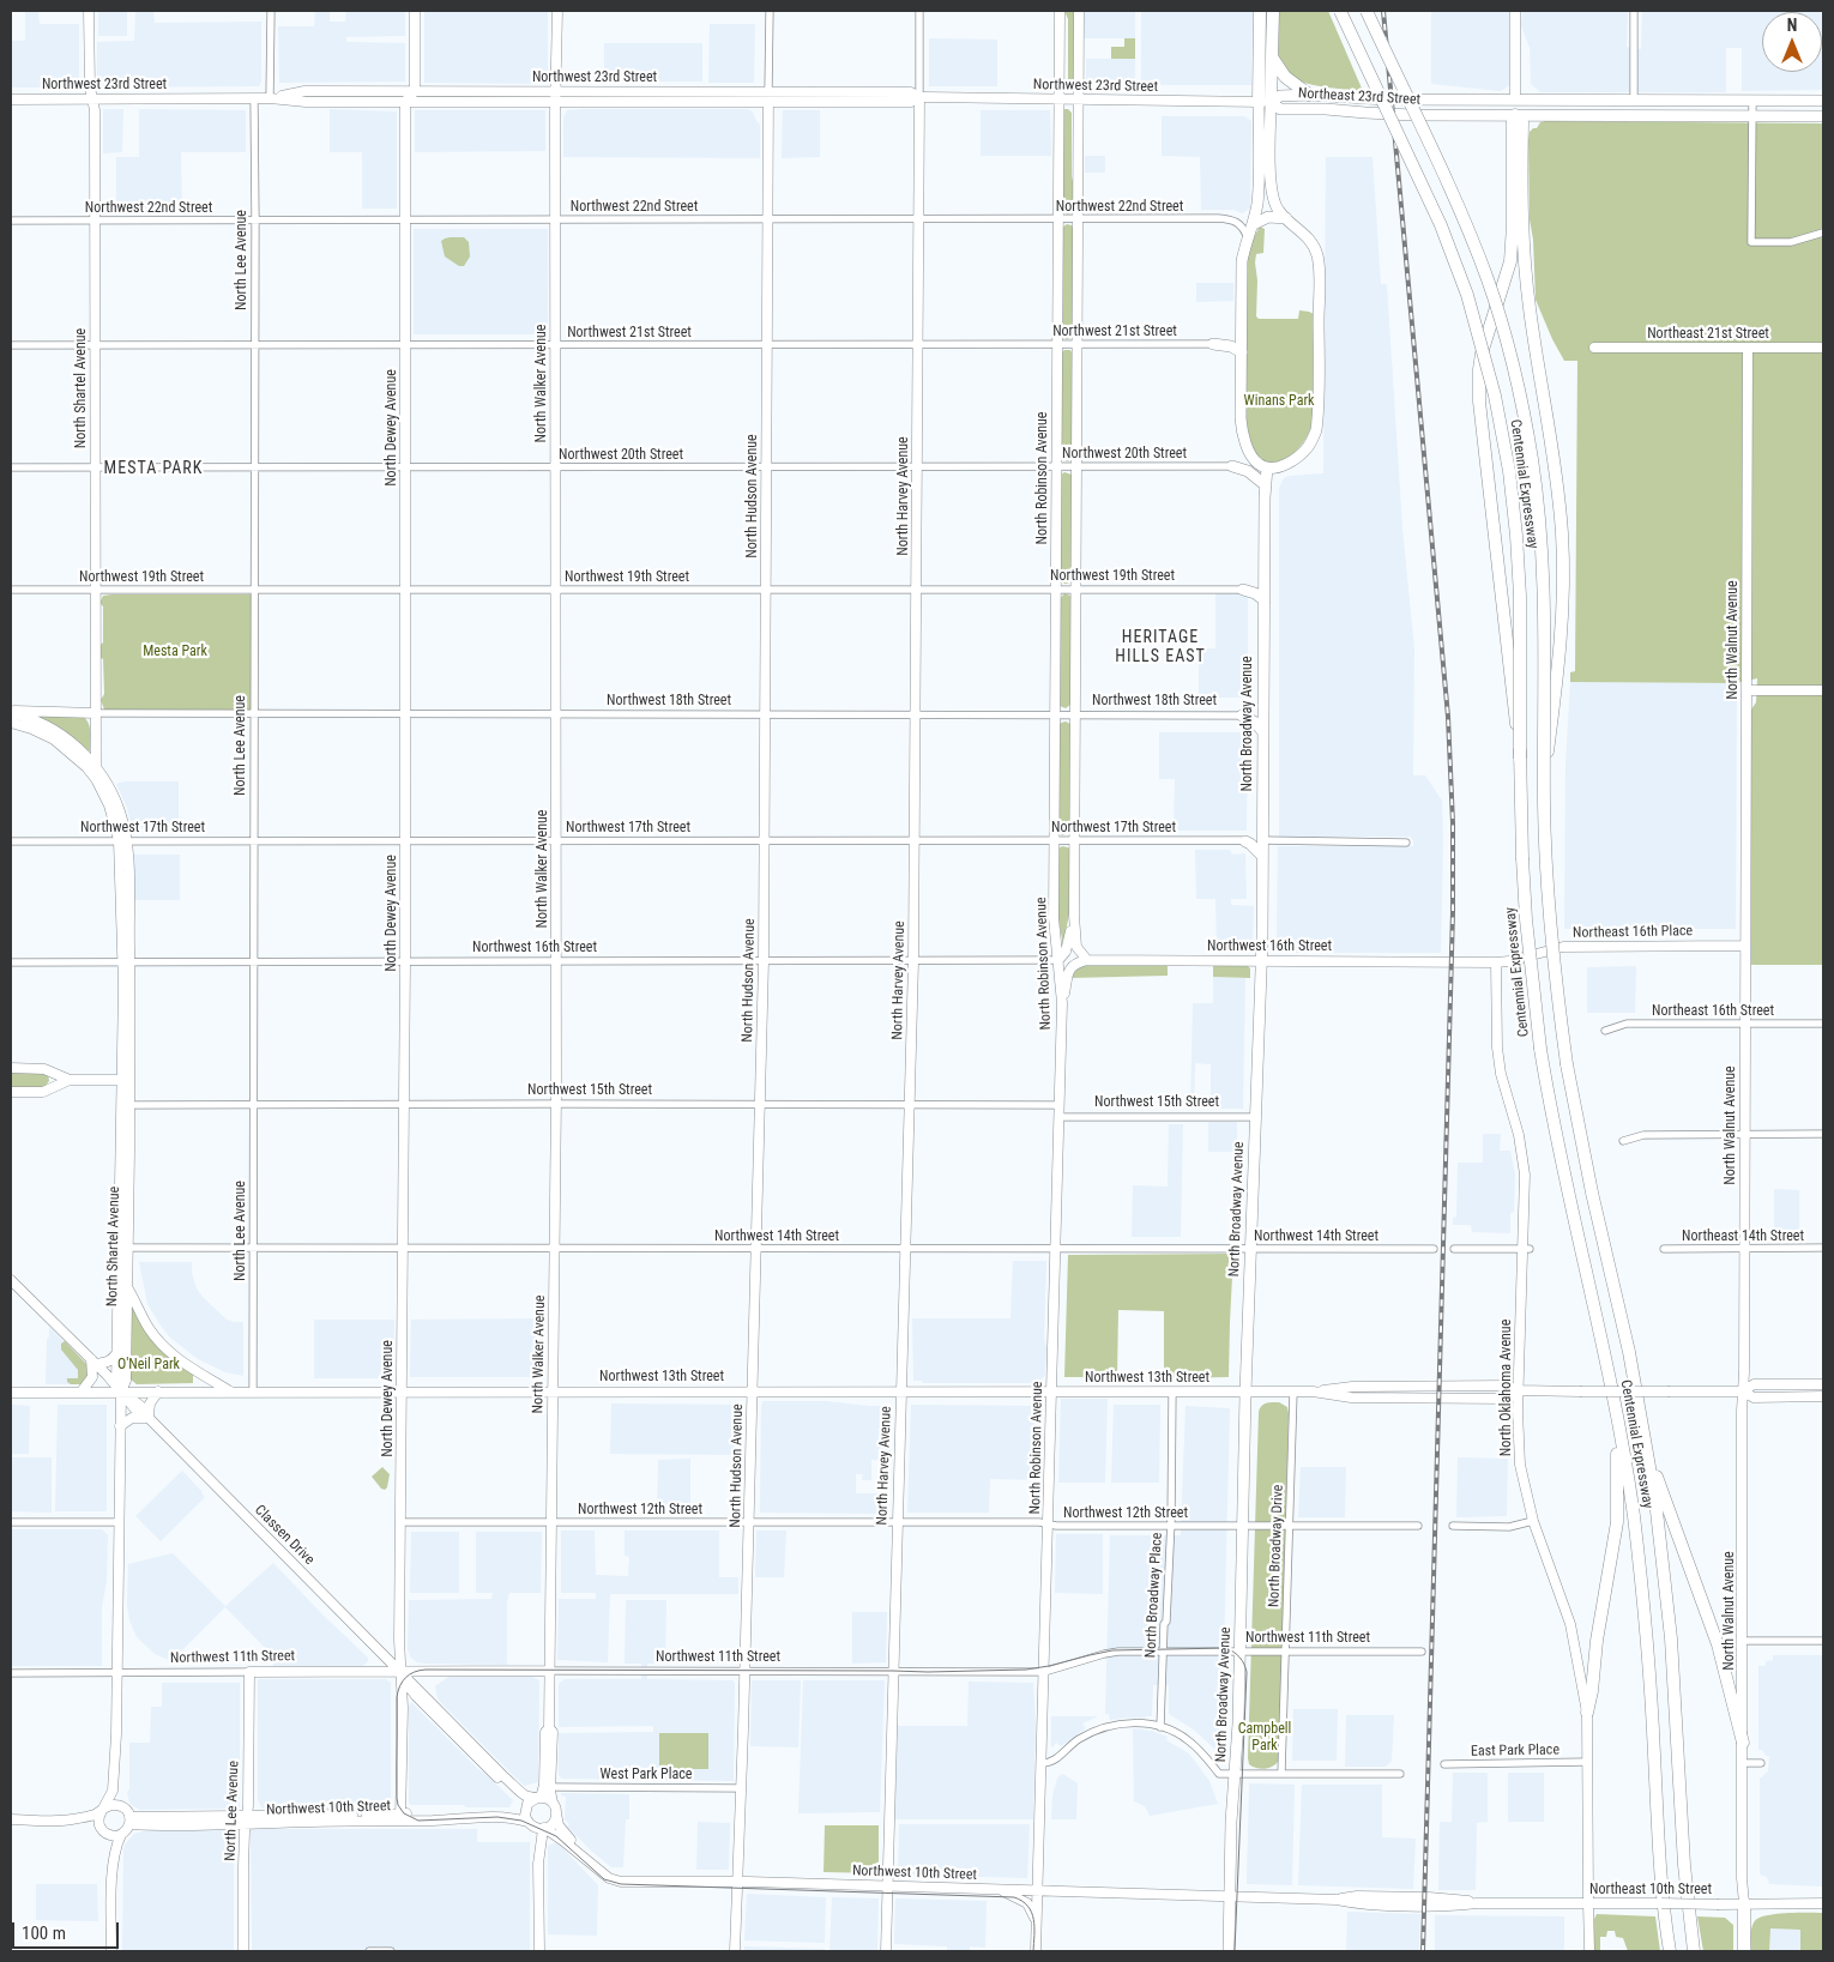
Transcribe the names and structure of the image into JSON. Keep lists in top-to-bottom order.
{
  "streets": {
    "highway": ["Centennial Expressway"],
    "main road": ["Northeast 23rd Street", "North Broadway Avenue"],
    "street": [
      "Northwest 23rd Street",
      "Northwest 22nd Street",
      "North Lee Avenue",
      "Northwest 21st Street",
      "Northeast 21st Street",
      "North Walker Avenue",
      "North Shartel Avenue",
      "North Dewey Avenue",
      "Northwest 20th Street",
      "North Robinson Avenue",
      "North Hudson Avenue",
      "North Harvey Avenue",
      "Northwest 19th Street",
      "North Walnut Avenue",
      "Northwest 18th Street",
      "Northwest 17th Street",
      "Northeast 16th Place",
      "Northwest 16th Street",
      "Northeast 16th Street",
      "Northwest 15th Street",
      "Northwest 14th Street",
      "Northeast 14th Street",
      "Northwest 13th Street",
      "North Oklahoma Avenue",
      "Northwest 12th Street",
      "Classen Drive",
      "North Broadway Drive",
      "North Broadway Place",
      "Northwest 11th Street",
      "East Park Place",
      "West Park Place",
      "Northwest 10th Street",
      "Northeast 10th Street"
    ]
  },
  "crossings": [
    ["Northwest 23rd Street", "Northeast 23rd Street"],
    ["Northwest 23rd Street", "North Lee Avenue"],
    ["Northwest 23rd Street", "North Walker Avenue"],
    ["Northwest 23rd Street", "North Shartel Avenue"],
    ["Northwest 23rd Street", "North Dewey Avenue"],
    ["Northwest 23rd Street", "North Robinson Avenue"],
    ["Northwest 23rd Street", "North Hudson Avenue"],
    ["Northwest 23rd Street", "North Harvey Avenue"],
    ["Northwest 22nd Street", "North Lee Avenue"],
    ["Northwest 22nd Street", "North Walker Avenue"],
    ["Northwest 22nd Street", "North Shartel Avenue"],
    ["Northwest 22nd Street", "North Dewey Avenue"],
    ["Northwest 22nd Street", "North Robinson Avenue"],
    ["Northwest 22nd Street", "North Hudson Avenue"],
    ["Northwest 22nd Street", "North Harvey Avenue"],
    ["North Lee Avenue", "Northwest 21st Street"],
    ["North Lee Avenue", "Northwest 20th Street"],
    ["North Lee Avenue", "Northwest 19th Street"],
    ["North Lee Avenue", "Northwest 18th Street"],
    ["North Lee Avenue", "Northwest 17th Street"],
    ["North Lee Avenue", "Northwest 16th Street"],
    ["North Lee Avenue", "Northwest 15th Street"],
    ["North Lee Avenue", "Northwest 14th Street"],
    ["North Lee Avenue", "Northwest 13th Street"],
    ["North Lee Avenue", "Northwest 11th Street"],
    ["North Lee Avenue", "Northwest 10th Street"],
    ["Northwest 21st Street", "North Walker Avenue"],
    ["Northwest 21st Street", "North Shartel Avenue"],
    ["Northwest 21st Street", "North Dewey Avenue"],
    ["Northwest 21st Street", "North Robinson Avenue"],
    ["Northwest 21st Street", "North Hudson Avenue"],
    ["Northwest 21st Street", "North Harvey Avenue"],
    ["Northeast 21st Street", "North Walnut Avenue"],
    ["North Walker Avenue", "Northwest 20th Street"],
    ["North Walker Avenue", "Northwest 19th Street"],
    ["North Walker Avenue", "Northwest 18th Street"],
    ["North Walker Avenue", "Northwest 17th Street"],
    ["North Walker Avenue", "Northwest 16th Street"],
    ["North Walker Avenue", "Northwest 15th Street"],
    ["North Walker Avenue", "Northwest 14th Street"],
    ["North Walker Avenue", "Northwest 13th Street"],
    ["North Walker Avenue", "Northwest 12th Street"],
    ["North Walker Avenue", "Classen Drive"],
    ["North Walker Avenue", "Northwest 11th Street"],
    ["North Walker Avenue", "West Park Place"],
    ["North Walker Avenue", "Northwest 10th Street"],
    ["North Shartel Avenue", "Northwest 20th Street"],
    ["North Shartel Avenue", "Northwest 19th Street"],
    ["North Shartel Avenue", "Northwest 18th Street"],
    ["North Shartel Avenue", "Northwest 17th Street"],
    ["North Shartel Avenue", "Northwest 16th Street"],
    ["North Shartel Avenue", "Northwest 15th Street"],
    ["North Shartel Avenue", "Northwest 14th Street"],
    ["North Shartel Avenue", "Northwest 13th Street"],
    ["North Shartel Avenue", "Classen Drive"],
    ["North Shartel Avenue", "Northwest 11th Street"],
    ["North Shartel Avenue", "Northwest 10th Street"],
    ["North Dewey Avenue", "Northwest 20th Street"],
    ["North Dewey Avenue", "Northwest 19th Street"],
    ["North Dewey Avenue", "Northwest 18th Street"],
    ["North Dewey Avenue", "Northwest 17th Street"],
    ["North Dewey Avenue", "Northwest 16th Street"],
    ["North Dewey Avenue", "Northwest 15th Street"],
    ["North Dewey Avenue", "Northwest 14th Street"],
    ["North Dewey Avenue", "Northwest 13th Street"],
    ["North Dewey Avenue", "Northwest 12th Street"],
    ["North Dewey Avenue", "Classen Drive"],
    ["North Dewey Avenue", "Northwest 11th Street"],
    ["North Dewey Avenue", "Northwest 10th Street"],
    ["Northwest 20th Street", "North Robinson Avenue"],
    ["Northwest 20th Street", "North Hudson Avenue"],
    ["Northwest 20th Street", "North Harvey Avenue"],
    ["North Robinson Avenue", "Northwest 19th Street"],
    ["North Robinson Avenue", "Northwest 18th Street"],
    ["North Robinson Avenue", "Northwest 17th Street"],
    ["North Robinson Avenue", "Northwest 16th Street"],
    ["North Robinson Avenue", "Northwest 15th Street"],
    ["North Robinson Avenue", "Northwest 14th Street"],
    ["North Robinson Avenue", "Northwest 13th Street"],
    ["North Robinson Avenue", "Northwest 12th Street"],
    ["North Robinson Avenue", "Northwest 11th Street"],
    ["North Robinson Avenue", "Northwest 10th Street"],
    ["North Hudson Avenue", "Northwest 19th Street"],
    ["North Hudson Avenue", "Northwest 18th Street"],
    ["North Hudson Avenue", "Northwest 17th Street"],
    ["North Hudson Avenue", "Northwest 16th Street"],
    ["North Hudson Avenue", "Northwest 15th Street"],
    ["North Hudson Avenue", "Northwest 14th Street"],
    ["North Hudson Avenue", "Northwest 13th Street"],
    ["North Hudson Avenue", "Northwest 12th Street"],
    ["North Hudson Avenue", "Northwest 11th Street"],
    ["North Hudson Avenue", "West Park Place"],
    ["North Hudson Avenue", "Northwest 10th Street"],
    ["North Harvey Avenue", "Northwest 19th Street"],
    ["North Harvey Avenue", "Northwest 18th Street"],
    ["North Harvey Avenue", "Northwest 17th Street"],
    ["North Harvey Avenue", "Northwest 16th Street"],
    ["North Harvey Avenue", "Northwest 15th Street"],
    ["North Harvey Avenue", "Northwest 14th Street"],
    ["North Harvey Avenue", "Northwest 13th Street"],
    ["North Harvey Avenue", "Northwest 12th Street"],
    ["North Harvey Avenue", "Northwest 11th Street"],
    ["North Harvey Avenue", "Northwest 10th Street"],
    ["North Walnut Avenue", "Northeast 16th Place"],
    ["North Walnut Avenue", "Northeast 16th Street"],
    ["North Walnut Avenue", "Northeast 14th Street"],
    ["North Walnut Avenue", "Northeast 10th Street"],
    ["North Broadway Avenue", "Northwest 16th Street"],
    ["North Broadway Avenue", "Northwest 15th Street"],
    ["North Broadway Avenue", "Northwest 14th Street"],
    ["North Broadway Avenue", "Northwest 13th Street"],
    ["North Broadway Avenue", "Northwest 12th Street"],
    ["North Broadway Avenue", "Northwest 11th Street"],
    ["North Broadway Avenue", "Northwest 10th Street"],
    ["North Broadway Avenue", "Northeast 10th Street"],
    ["Northeast 16th Place", "Northwest 16th Street"],
    ["Northeast 16th Place", "North Oklahoma Avenue"],
    ["Northwest 13th Street", "North Oklahoma Avenue"],
    ["Northwest 13th Street", "Classen Drive"],
    ["Northwest 13th Street", "North Broadway Drive"],
    ["Northwest 13th Street", "North Broadway Place"],
    ["North Oklahoma Avenue", "East Park Place"],
    ["North Oklahoma Avenue", "Northeast 10th Street"],
    ["Northwest 12th Street", "North Broadway Drive"],
    ["Northwest 12th Street", "North Broadway Place"],
    ["Classen Drive", "Northwest 11th Street"],
    ["Classen Drive", "Northwest 10th Street"],
    ["North Broadway Drive", "Northwest 11th Street"],
    ["North Broadway Place", "Northwest 11th Street"],
    ["Northwest 10th Street", "Northeast 10th Street"]
  ],
  "districts": ["MESTA PARK", "HERITAGE HILLS EAST"],
  "parks": [
    "Winans Park",
    "Mesta Park",
    "O'Neil Park",
    "Campbell Park"
  ],
  "scale_bar": "100 m",
  "north": "top"
}
